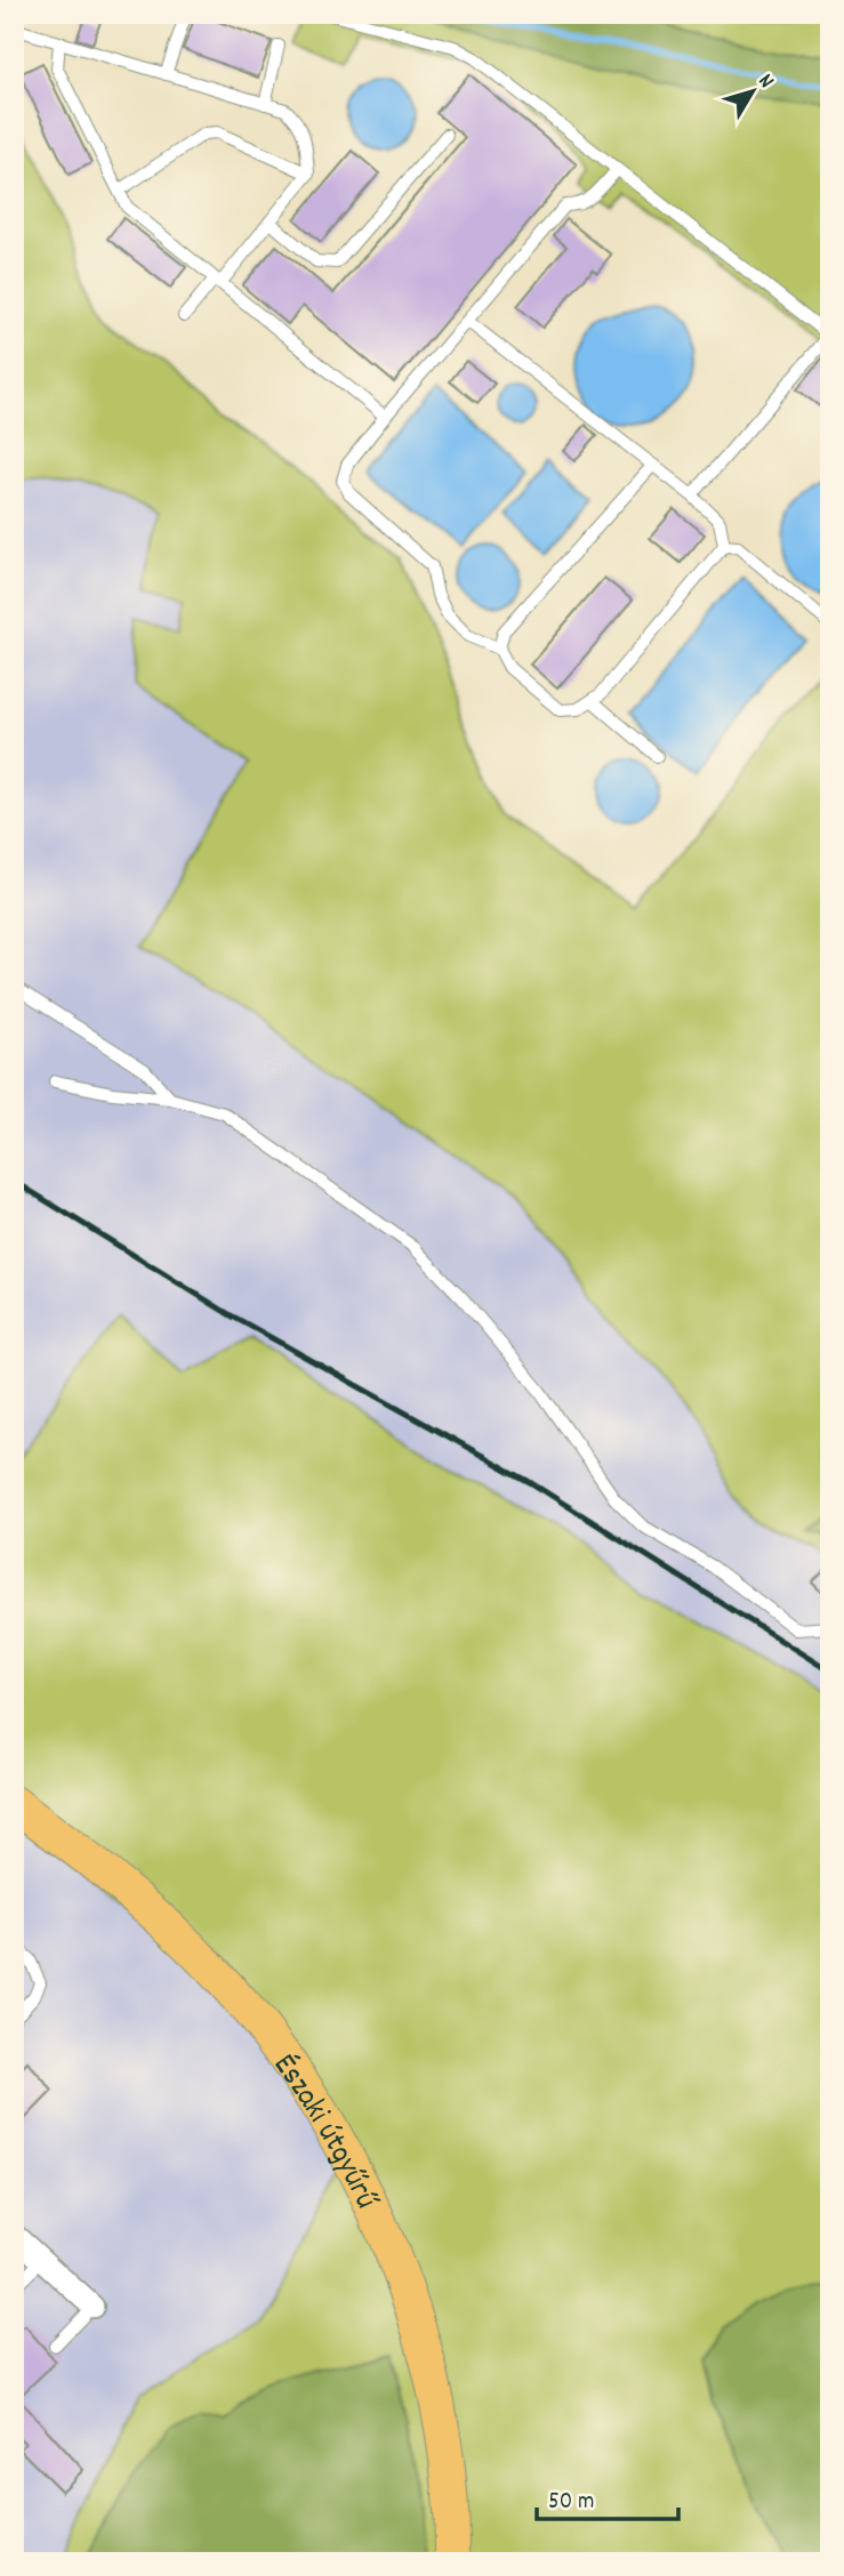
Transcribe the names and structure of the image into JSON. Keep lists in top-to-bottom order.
{
  "streets": {
    "main road": ["Északi útgyűrű"]
  },
  "scale_bar": "50 m",
  "north": "top right"
}
